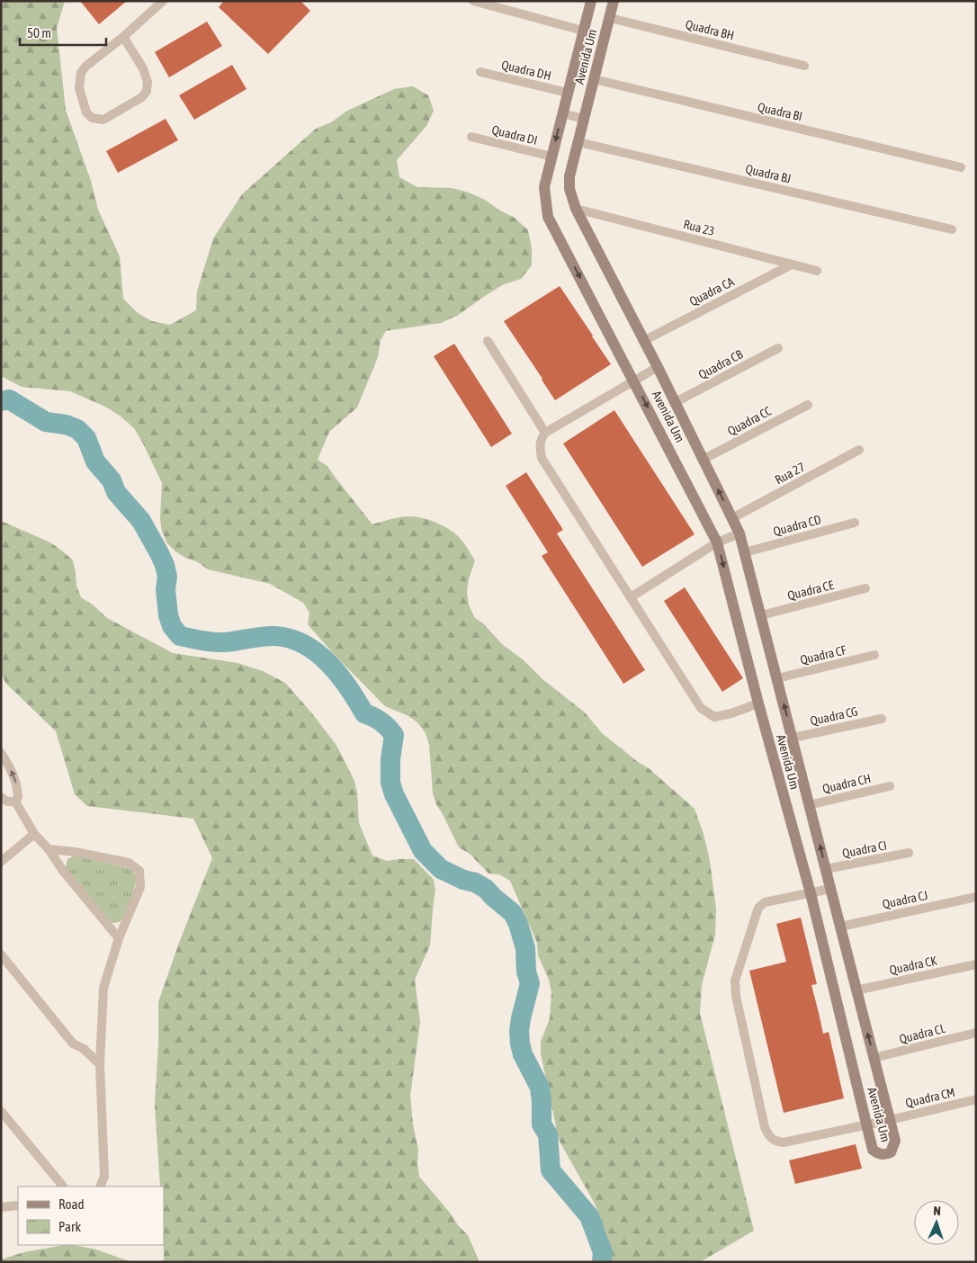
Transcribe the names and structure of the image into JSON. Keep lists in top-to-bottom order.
{
  "streets": {
    "street": [
      "Quadra BH",
      "Avenida Um",
      "Quadra DH",
      "Quadra BI",
      "Quadra DI",
      "Quadra BJ",
      "Rua 23",
      "Quadra CA",
      "Quadra CB",
      "Quadra CC",
      "Rua 27",
      "Quadra CD",
      "Quadra CE",
      "Quadra CF",
      "Quadra CG",
      "Quadra CH",
      "Quadra CI",
      "Quadra CJ",
      "Quadra CK",
      "Quadra CL",
      "Quadra CM"
    ]
  },
  "crossings": [
    ["Quadra BH", "Avenida Um"],
    ["Avenida Um", "Quadra DH"],
    ["Avenida Um", "Quadra BI"],
    ["Avenida Um", "Quadra DI"],
    ["Avenida Um", "Quadra BJ"],
    ["Avenida Um", "Rua 23"],
    ["Avenida Um", "Quadra CA"],
    ["Avenida Um", "Quadra CB"],
    ["Avenida Um", "Quadra CC"],
    ["Avenida Um", "Rua 27"],
    ["Avenida Um", "Quadra CD"],
    ["Avenida Um", "Quadra CE"],
    ["Avenida Um", "Quadra CF"],
    ["Avenida Um", "Quadra CG"],
    ["Avenida Um", "Quadra CH"],
    ["Avenida Um", "Quadra CI"],
    ["Avenida Um", "Quadra CJ"],
    ["Avenida Um", "Quadra CK"],
    ["Avenida Um", "Quadra CL"],
    ["Avenida Um", "Quadra CM"],
    ["Rua 23", "Quadra CA"]
  ],
  "legend": ["Road", "Park"],
  "scale_bar": "50 m",
  "north": "top"
}
